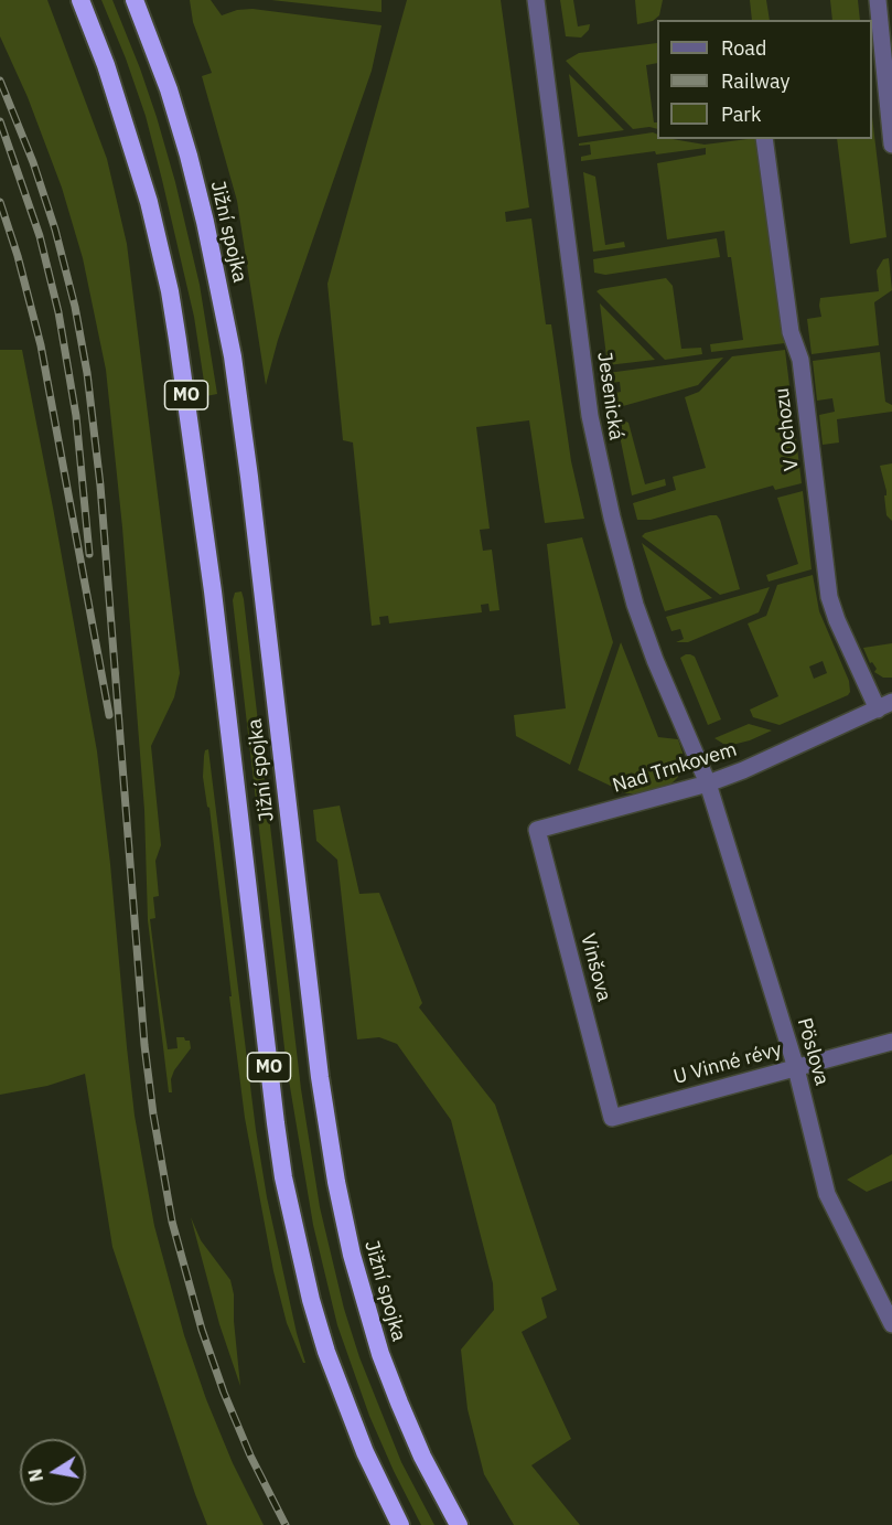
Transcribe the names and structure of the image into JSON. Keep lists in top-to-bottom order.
{
  "streets": {
    "highway": ["Jižní spojka", "MO"],
    "street": [
      "Jesenická",
      "V Ochozu",
      "Nad Trnkovem",
      "Vinšova",
      "Pöslova",
      "U Vinné révy"
    ]
  },
  "crossings": [
    ["Jesenická", "Nad Trnkovem"],
    ["Jesenická", "Pöslova"],
    ["V Ochozu", "Nad Trnkovem"],
    ["Nad Trnkovem", "Vinšova"],
    ["Nad Trnkovem", "Pöslova"],
    ["Vinšova", "U Vinné révy"],
    ["Pöslova", "U Vinné révy"]
  ],
  "legend": ["Road", "Railway", "Park"],
  "north": "left"
}
